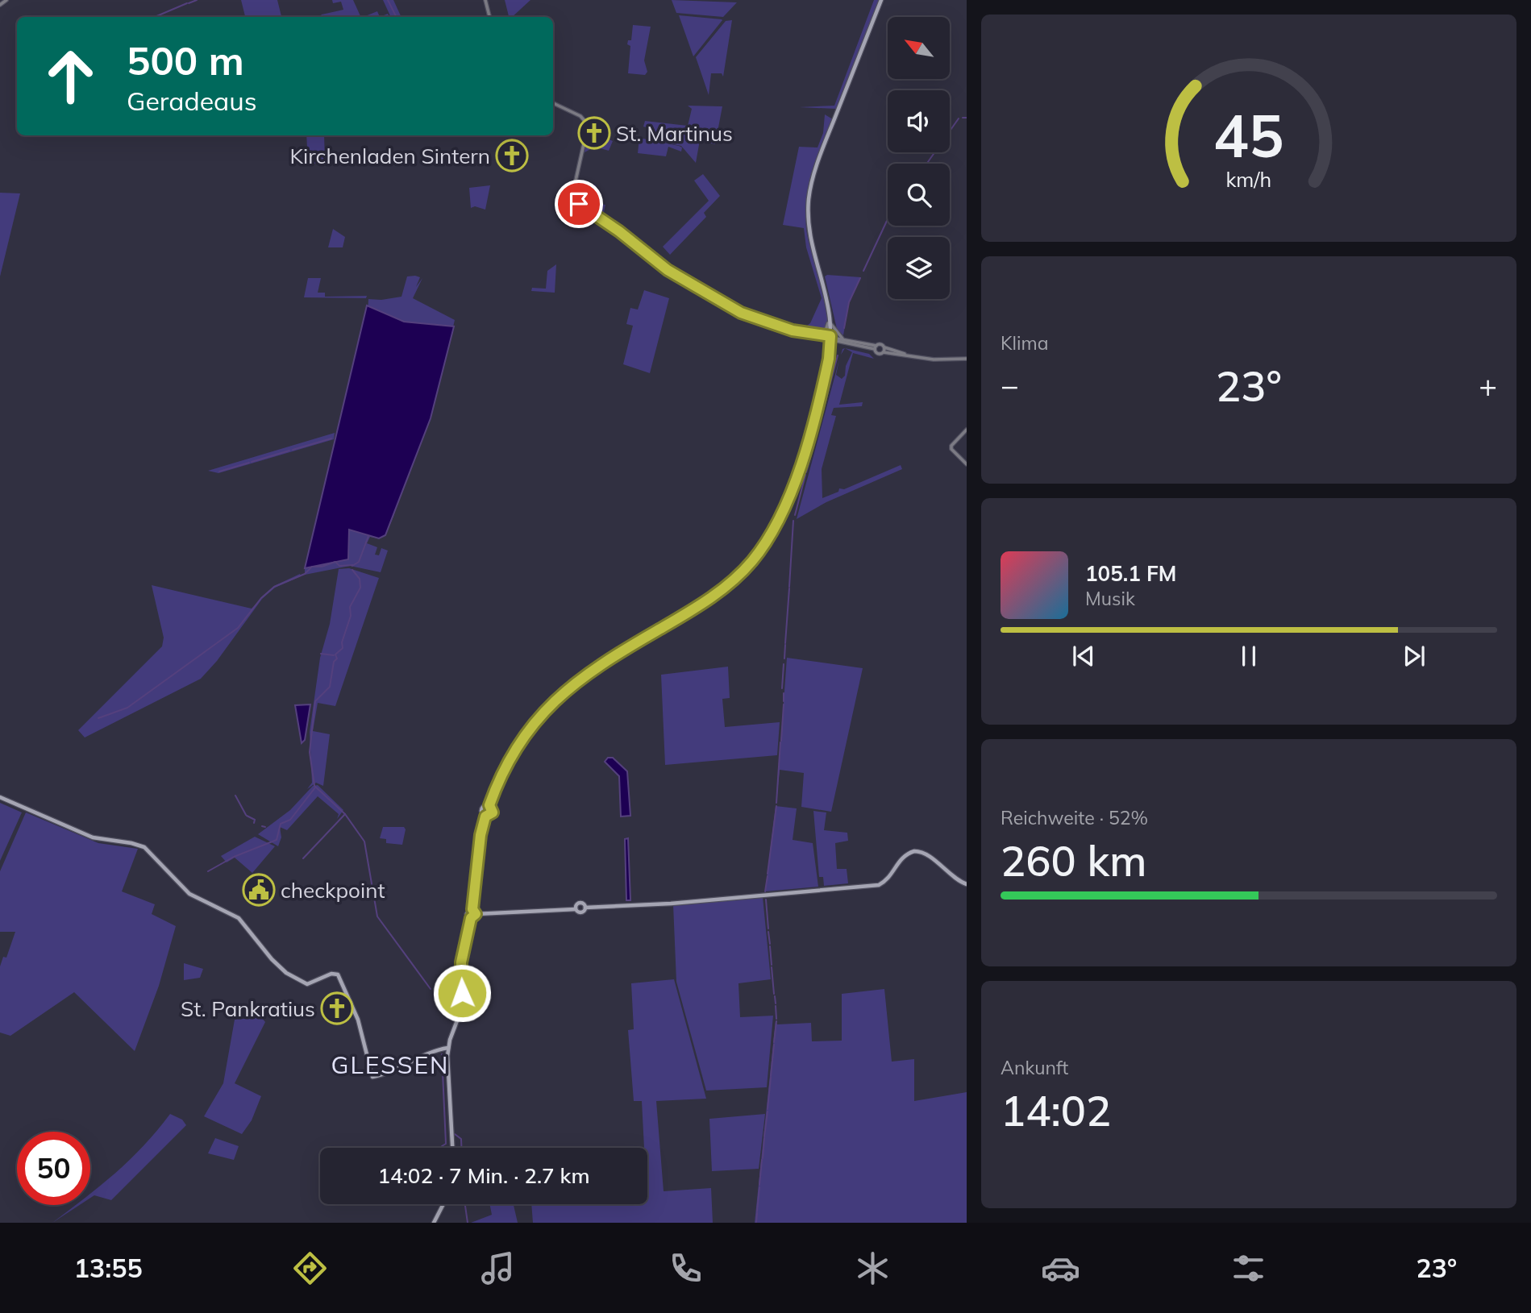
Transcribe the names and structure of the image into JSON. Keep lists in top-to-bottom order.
{
  "districts": ["GLESSEN"],
  "places": {
    "church": ["St. Martinus", "Kirchenladen Sintern", "St. Pankratius"],
    "public building": ["checkpoint"]
  },
  "north": "top left",
  "page": {
    "turn": ["500 m", "Geradeaus"],
    "tile": [
      "Klima",
      ["Reichweite · 52%", "260 km"],
      ["Ankunft", "14:02"]
    ],
    "heat": ["−", "23°", "+"],
    "song": ["105.1 FM", "Musik"],
    "limit": "50",
    "trip": "14:02 · 7 Min. · 2.7 km",
    "tabs": ["13:55", "23°"],
    "gauge": ["45", "km/h"]
  }
}
